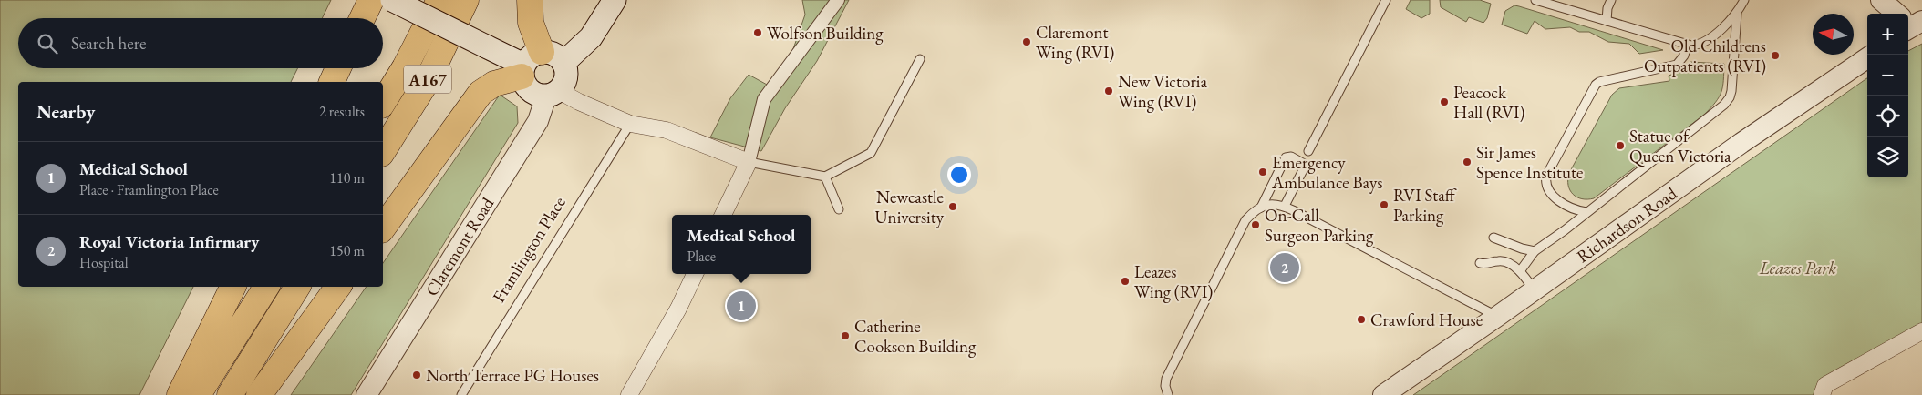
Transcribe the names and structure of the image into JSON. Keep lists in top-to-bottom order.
{
  "streets": {
    "highway": ["A167"],
    "street": ["Richardson Road", "Claremont Road"],
    "lane": ["Framlington Place"]
  },
  "parks": ["Leazes Park"],
  "places": [
    "Wolfson Building",
    "Claremont Wing (RVI)",
    "Old Childrens Outpatients (RVI)",
    "New Victoria Wing (RVI)",
    "Peacock Hall (RVI)",
    "Statue of Queen Victoria",
    "Sir James Spence Institute",
    "Emergency Ambulance Bays",
    "RVI Staff Parking",
    "Newcastle University",
    "On-Call Surgeon Parking",
    "Leazes Wing (RVI)",
    "Crawford House",
    "Catherine Cookson Building",
    "North Terrace PG Houses"
  ],
  "north": "left",
  "page": {
    "map_buttons": ["+", "−"],
    "search": "Search here",
    "heading": ["Nearby", "2 results"],
    "list": [
      {
        "mark": "1",
        "name": "Medical School",
        "note": "Place · Framlington Place",
        "value": "110 m"
      },
      {
        "mark": "2",
        "name": "Royal Victoria Infirmary",
        "note": "Hospital",
        "value": "150 m"
      }
    ],
    "popup": ["Medical School", "Place"],
    "pins": ["2", "1"]
  }
}
